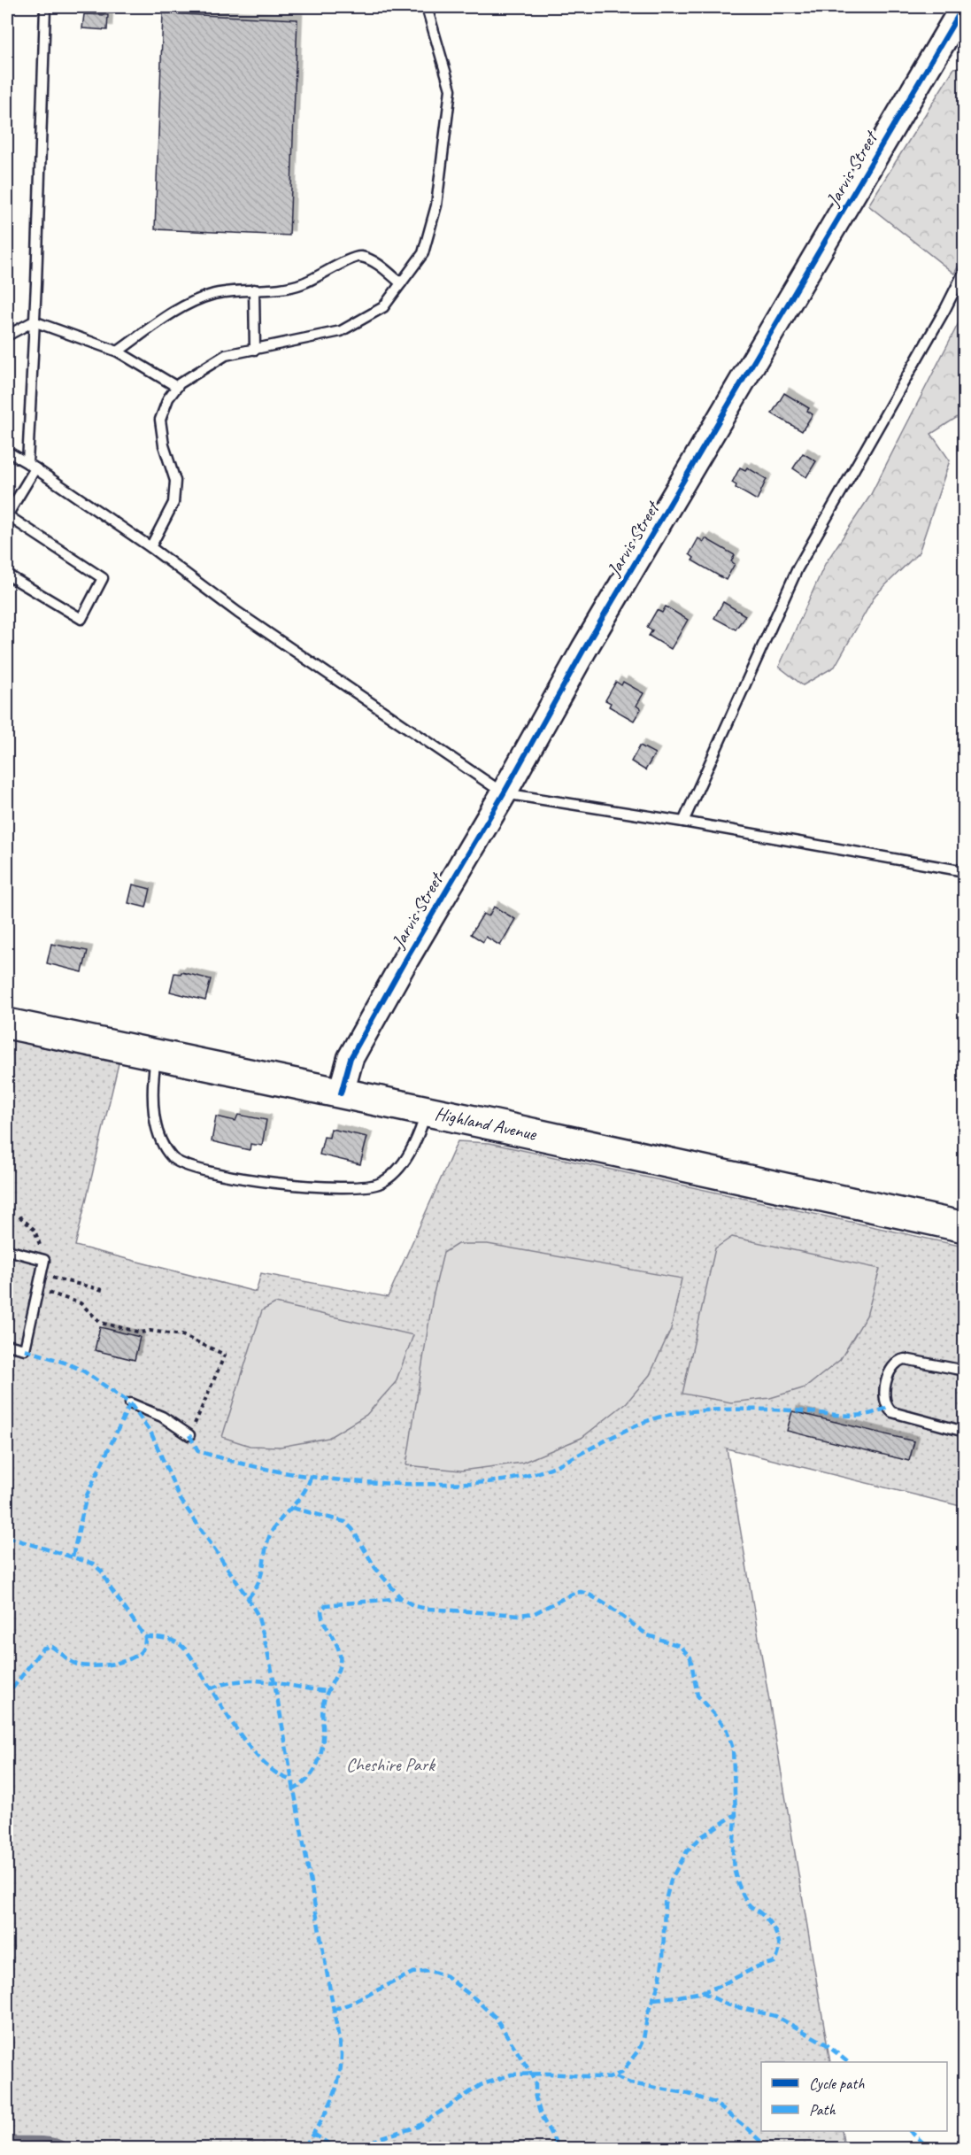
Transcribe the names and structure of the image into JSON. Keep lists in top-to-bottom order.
{
  "streets": {
    "highway": ["Highland Avenue"],
    "street": ["Jarvis Street"]
  },
  "crossings": [
    ["Jarvis Street", "Highland Avenue"]
  ],
  "parks": ["Cheshire Park"],
  "legend": ["Cycle path", "Path"]
}
